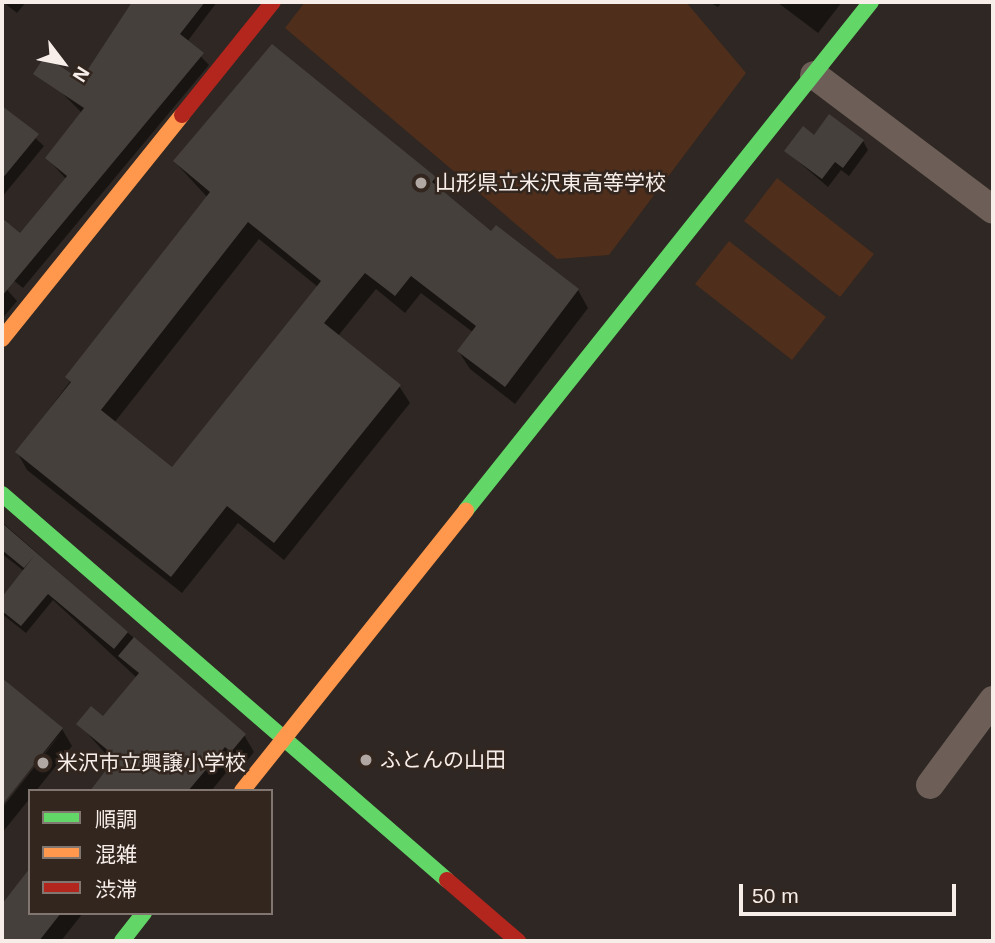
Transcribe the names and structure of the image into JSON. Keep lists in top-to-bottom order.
{
  "places": ["山形県立米沢東高等学校", "ふとんの山田", "米沢市立興譲小学校"],
  "legend": ["順調", "混雑", "渋滞"],
  "scale_bar": "50 m",
  "north": "bottom right"
}
